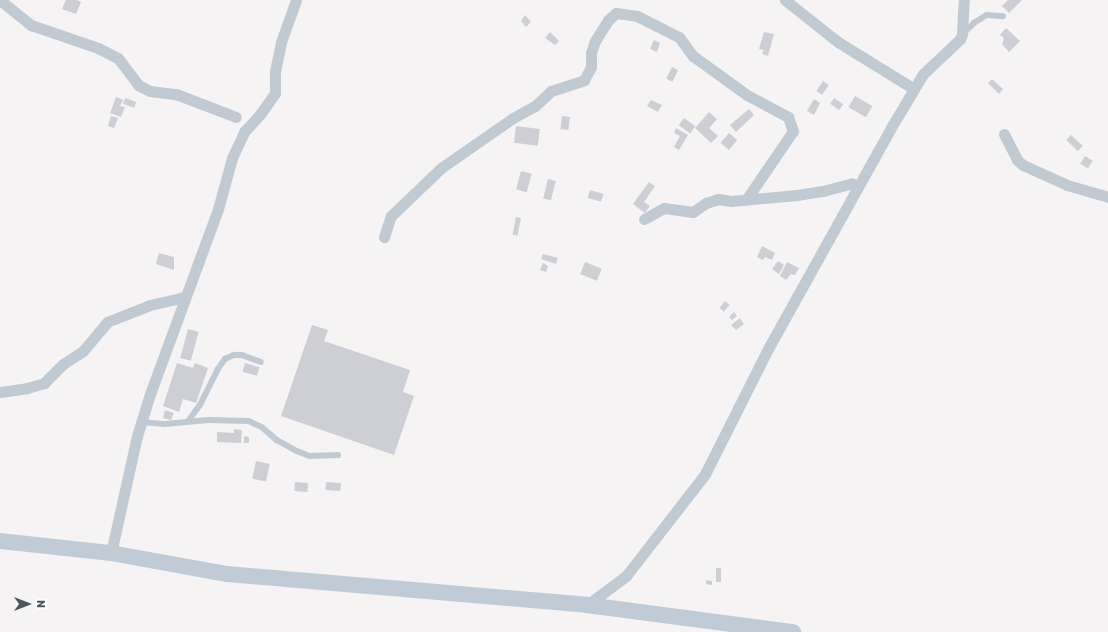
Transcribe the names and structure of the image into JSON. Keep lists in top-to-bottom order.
{
  "north": "right"
}
